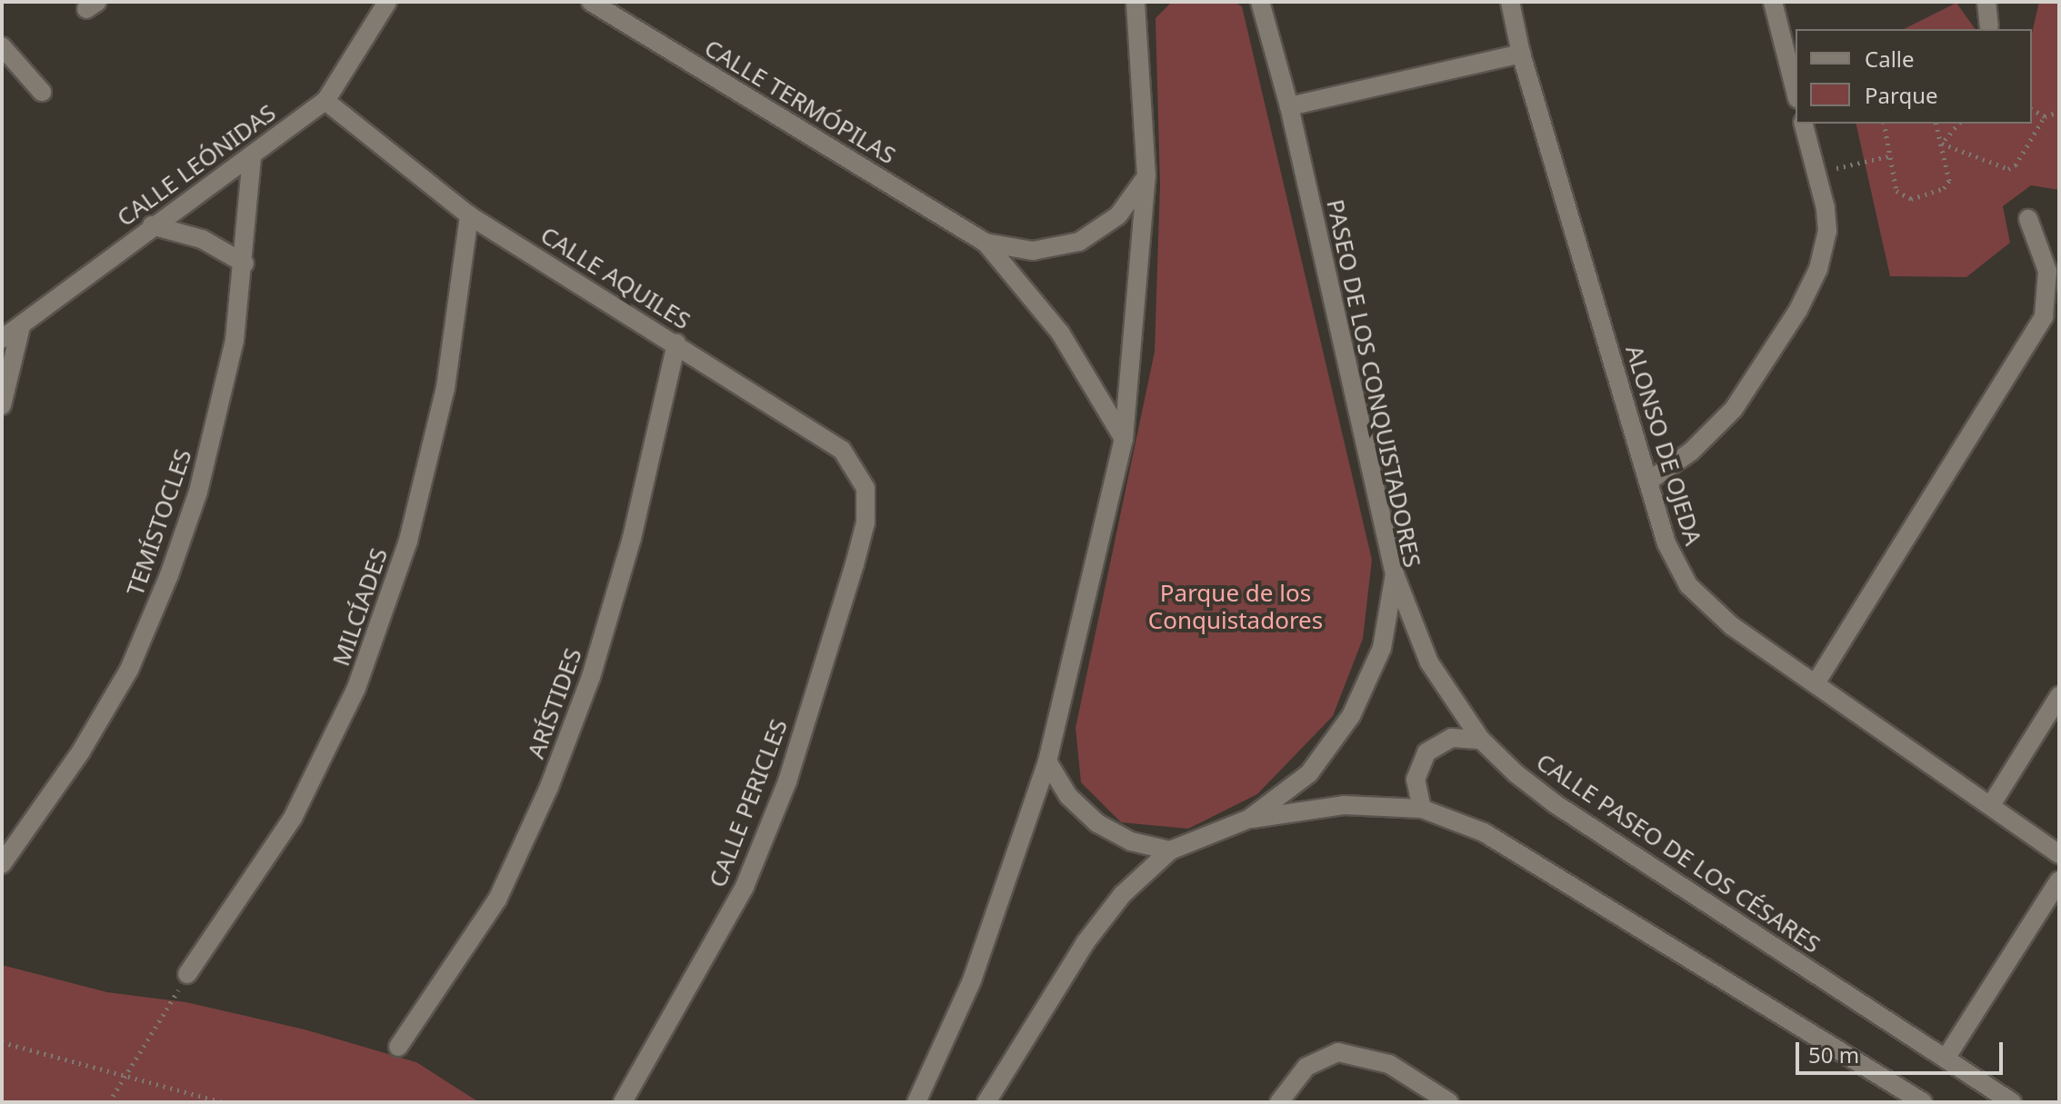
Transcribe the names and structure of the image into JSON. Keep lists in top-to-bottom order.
{
  "streets": {
    "street": [
      "CALLE TERMÓPILAS",
      "CALLE LEÓNIDAS",
      "CALLE AQUILES",
      "PASEO DE LOS CONQUISTADORES",
      "ALONSO DE OJEDA",
      "TEMÍSTOCLES",
      "MILCÍADES",
      "ARÍSTIDES",
      "CALLE PERICLES",
      "CALLE PASEO DE LOS CÉSARES"
    ]
  },
  "crossings": [
    ["CALLE LEÓNIDAS", "CALLE AQUILES"],
    ["CALLE LEÓNIDAS", "TEMÍSTOCLES"],
    ["CALLE AQUILES", "MILCÍADES"],
    ["CALLE AQUILES", "ARÍSTIDES"],
    ["CALLE AQUILES", "CALLE PERICLES"],
    ["PASEO DE LOS CONQUISTADORES", "CALLE PASEO DE LOS CÉSARES"]
  ],
  "parks": ["Parque de los Conquistadores"],
  "legend": ["Calle", "Parque"],
  "scale_bar": "50 m"
}
